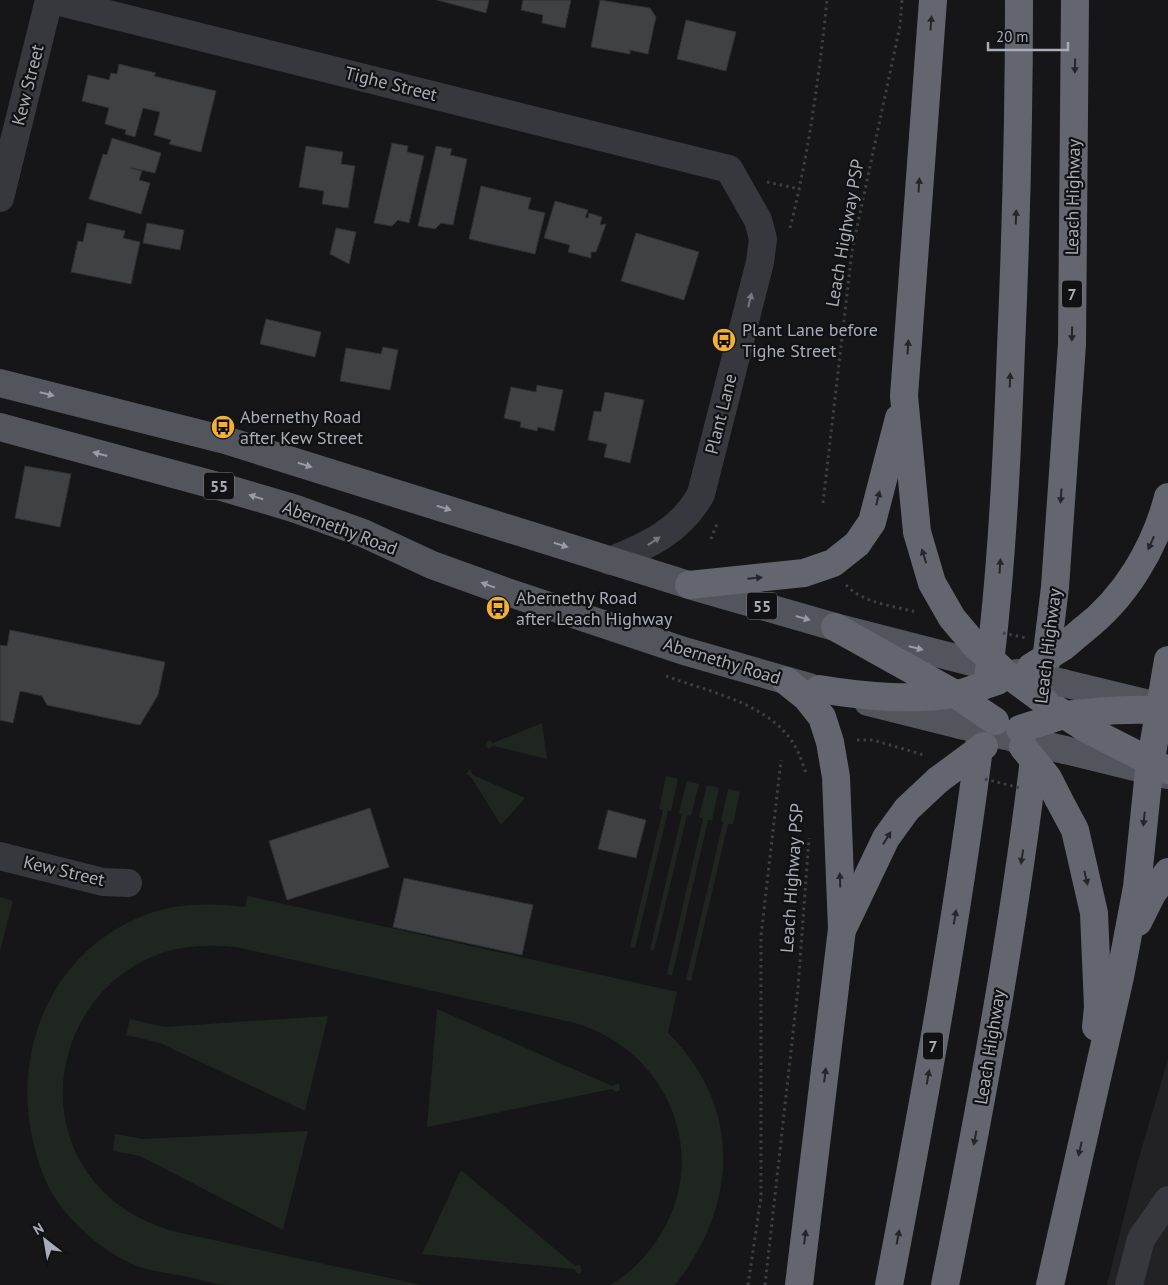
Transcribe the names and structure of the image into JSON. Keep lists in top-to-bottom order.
{
  "streets": {
    "highway": ["Leach Highway", "7"],
    "main road": ["55", "Abernethy Road"],
    "street": ["Tighe Street", "Kew Street", "Plant Lane"],
    "path": ["Leach Highway PSP"]
  },
  "crossings": [
    ["Tighe Street", "Kew Street"],
    ["Tighe Street", "Plant Lane"],
    ["Plant Lane", "55"]
  ],
  "one_way": ["Plant Lane"],
  "places": {
    "bus stop": ["Plant Lane before Tighe Street", "Abernethy Road after Kew Street", "Abernethy Road after Leach Highway"]
  },
  "scale_bar": "20 m",
  "north": "top left"
}
